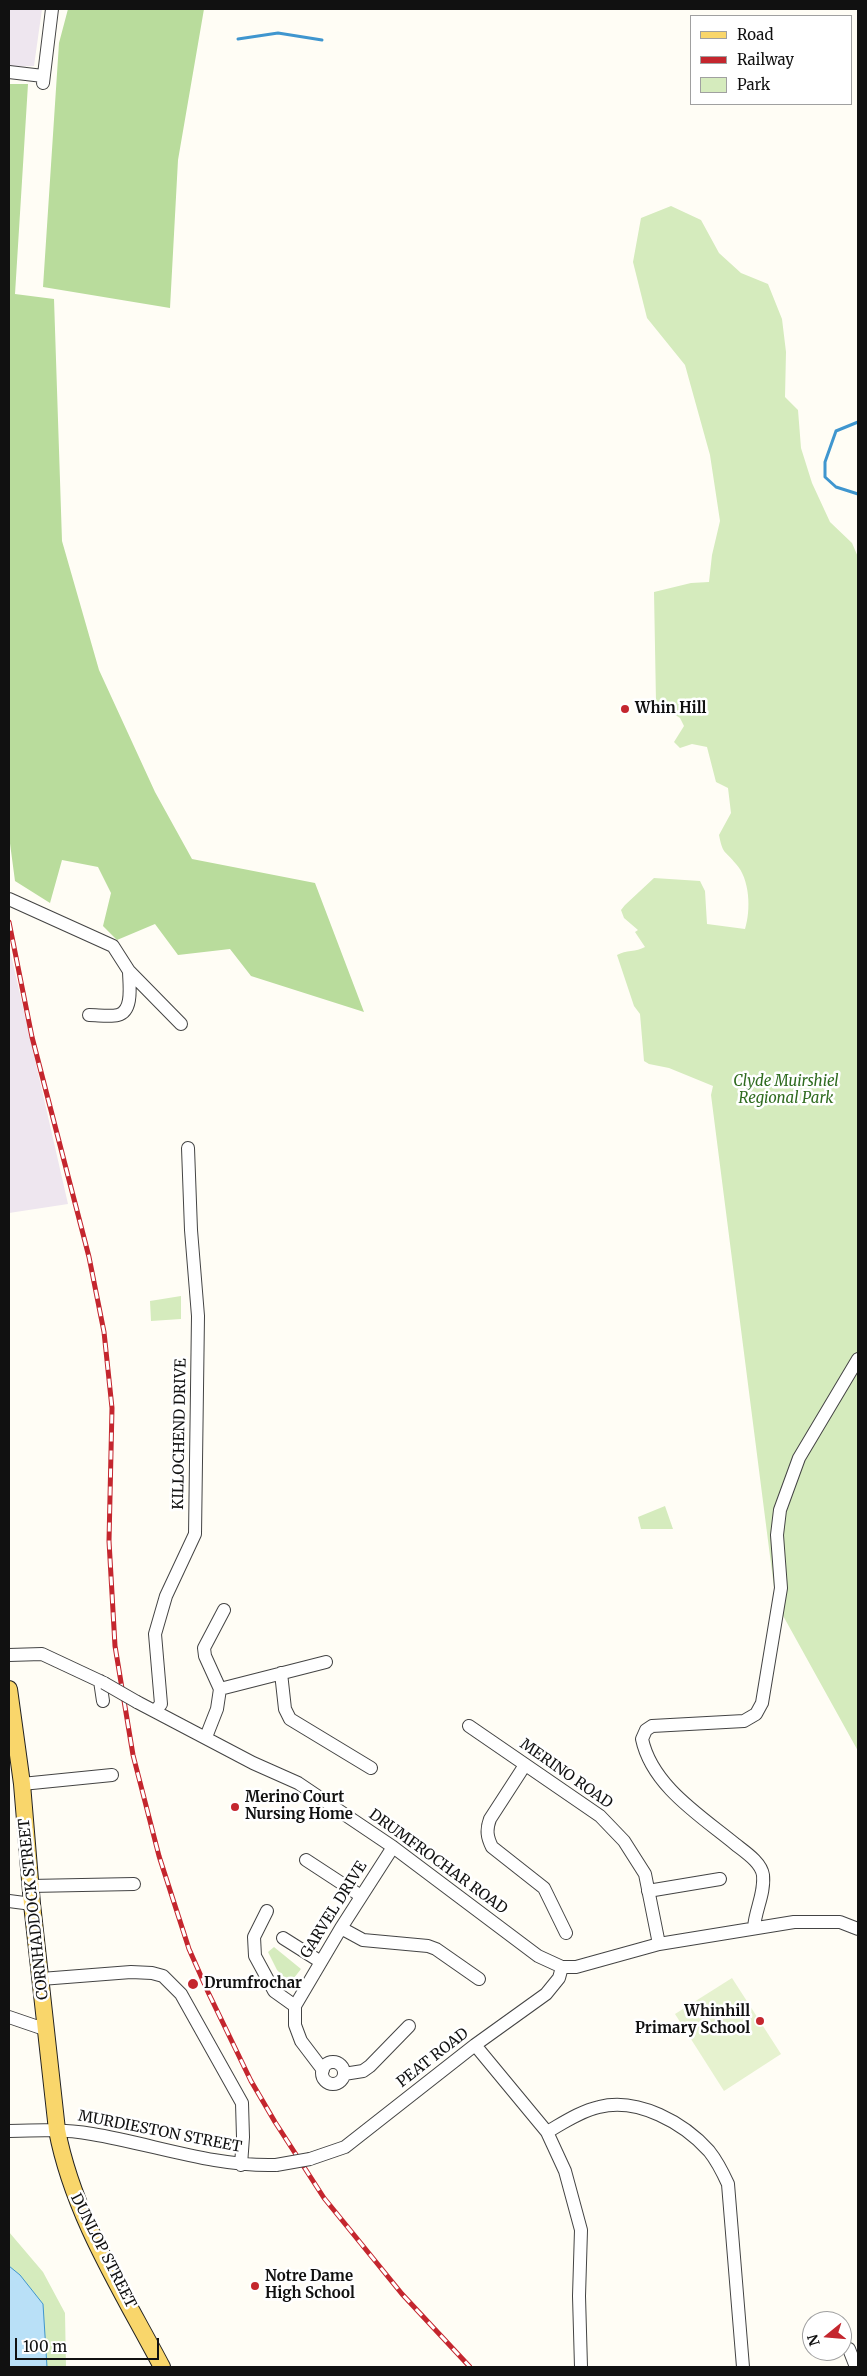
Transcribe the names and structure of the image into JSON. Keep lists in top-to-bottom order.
{
  "streets": {
    "main road": ["CORNHADDOCK STREET", "DUNLOP STREET"],
    "street": [
      "KILLOCHEND DRIVE",
      "MERINO ROAD",
      "DRUMFROCHAR ROAD",
      "GARVEL DRIVE",
      "PEAT ROAD",
      "MURDIESTON STREET"
    ]
  },
  "crossings": [
    ["KILLOCHEND DRIVE", "DRUMFROCHAR ROAD"],
    ["DRUMFROCHAR ROAD", "GARVEL DRIVE"],
    ["DRUMFROCHAR ROAD", "PEAT ROAD"],
    ["CORNHADDOCK STREET", "MURDIESTON STREET"],
    ["CORNHADDOCK STREET", "DUNLOP STREET"],
    ["PEAT ROAD", "MURDIESTON STREET"],
    ["MURDIESTON STREET", "DUNLOP STREET"]
  ],
  "parks": ["Clyde Muirshiel Regional Park"],
  "places": [
    "Whin Hill",
    "Merino Court Nursing Home",
    "Drumfrochar",
    "Whinhill Primary School",
    "Notre Dame High School"
  ],
  "legend": ["Road", "Railway", "Park"],
  "scale_bar": "100 m",
  "north": "left"
}
